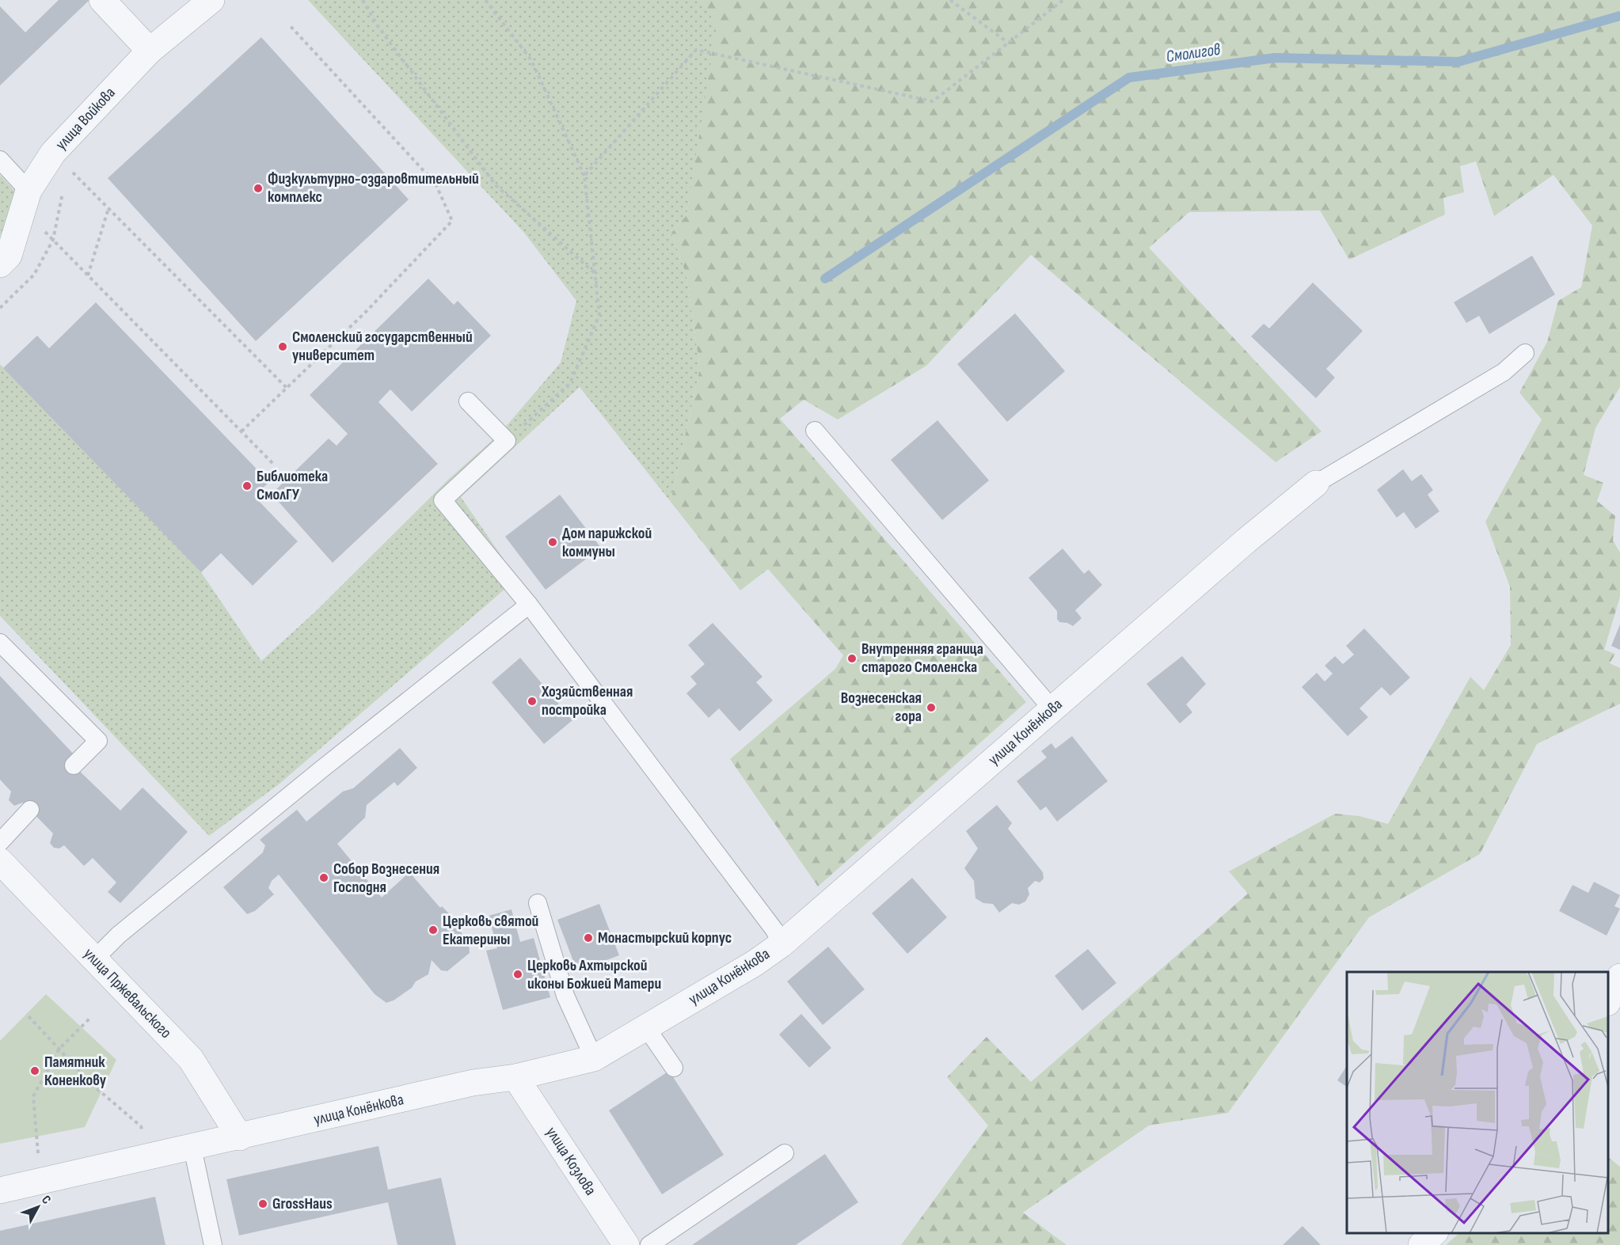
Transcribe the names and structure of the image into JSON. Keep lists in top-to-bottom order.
{
  "streets": {
    "street": [
      "улица Войкова",
      "улица Конёнкова",
      "улица Пржевальского",
      "улица Козлова"
    ]
  },
  "crossings": [
    ["улица Конёнкова", "улица Пржевальского"],
    ["улица Конёнкова", "улица Козлова"]
  ],
  "water": ["Смолигов"],
  "places": [
    "Физкультурно-оздаровтительный комплекс",
    "Смоленский государственный университет",
    "Библиотека СмолГУ",
    "Дом парижской коммуны",
    "Внутренняя граница старого Смоленска",
    "Хозяйственная постройка",
    "Вознесенская гора",
    "Собор Вознесения Господня",
    "Церковь святой Екатерины",
    "Монастырский корпус",
    "Церковь Ахтырской иконы Божией Матери",
    "Памятник Коненкову",
    "GrossHaus"
  ],
  "north": "top right"
}
